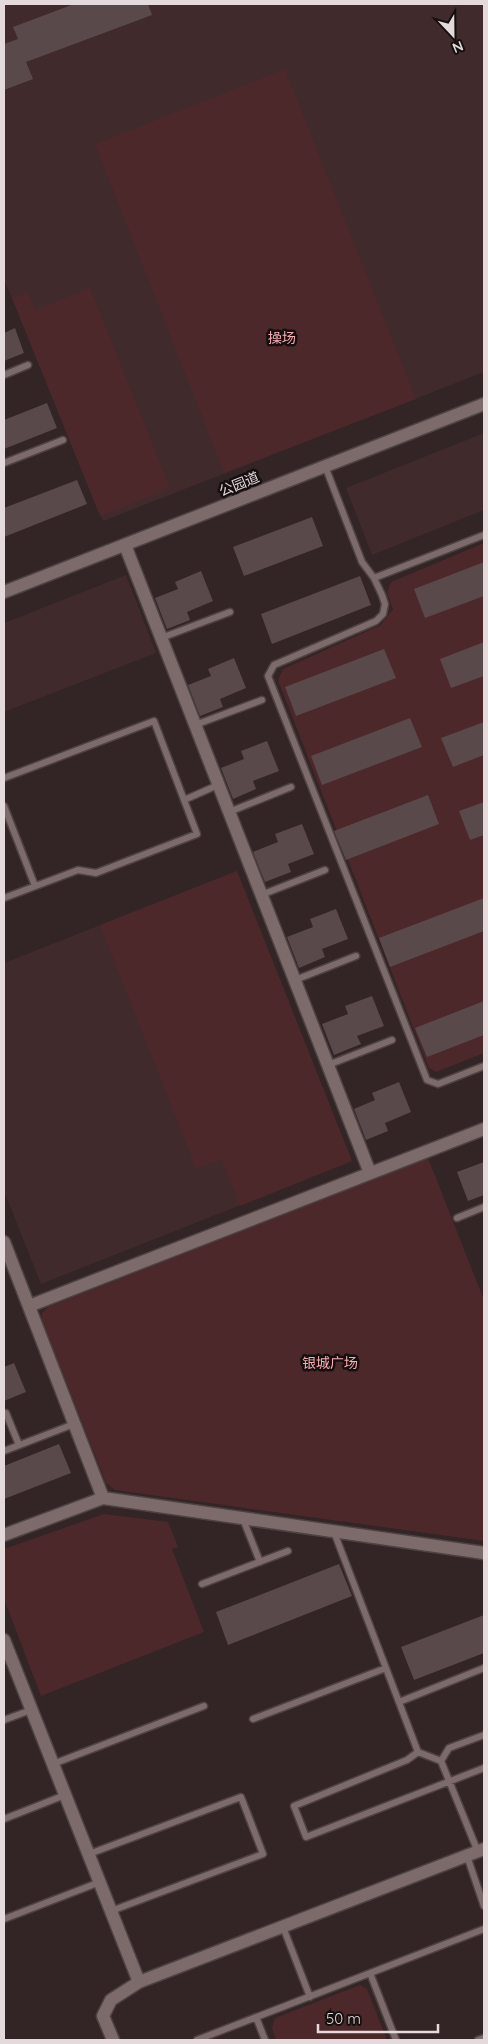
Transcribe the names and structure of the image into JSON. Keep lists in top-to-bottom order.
{
  "streets": {
    "street": ["公园道"]
  },
  "parks": ["操场", "银城广场"],
  "scale_bar": "50 m",
  "north": "bottom"
}
